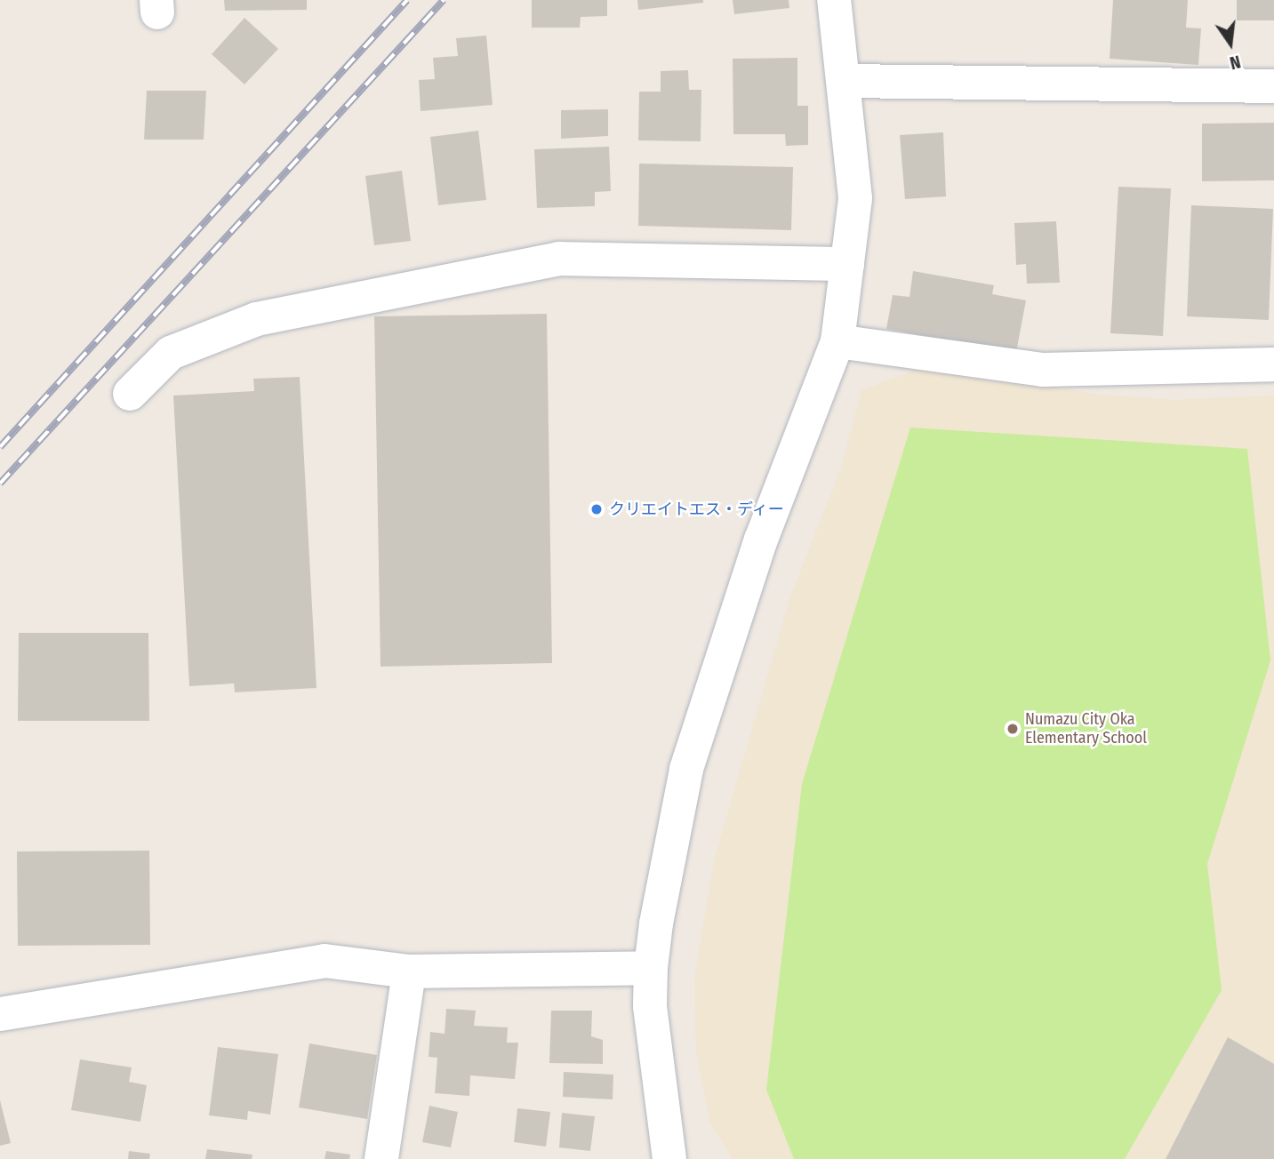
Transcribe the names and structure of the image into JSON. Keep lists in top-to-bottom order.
{
  "places": ["クリエイトエス・ディー", "Numazu City Oka Elementary School"],
  "north": "bottom"
}
